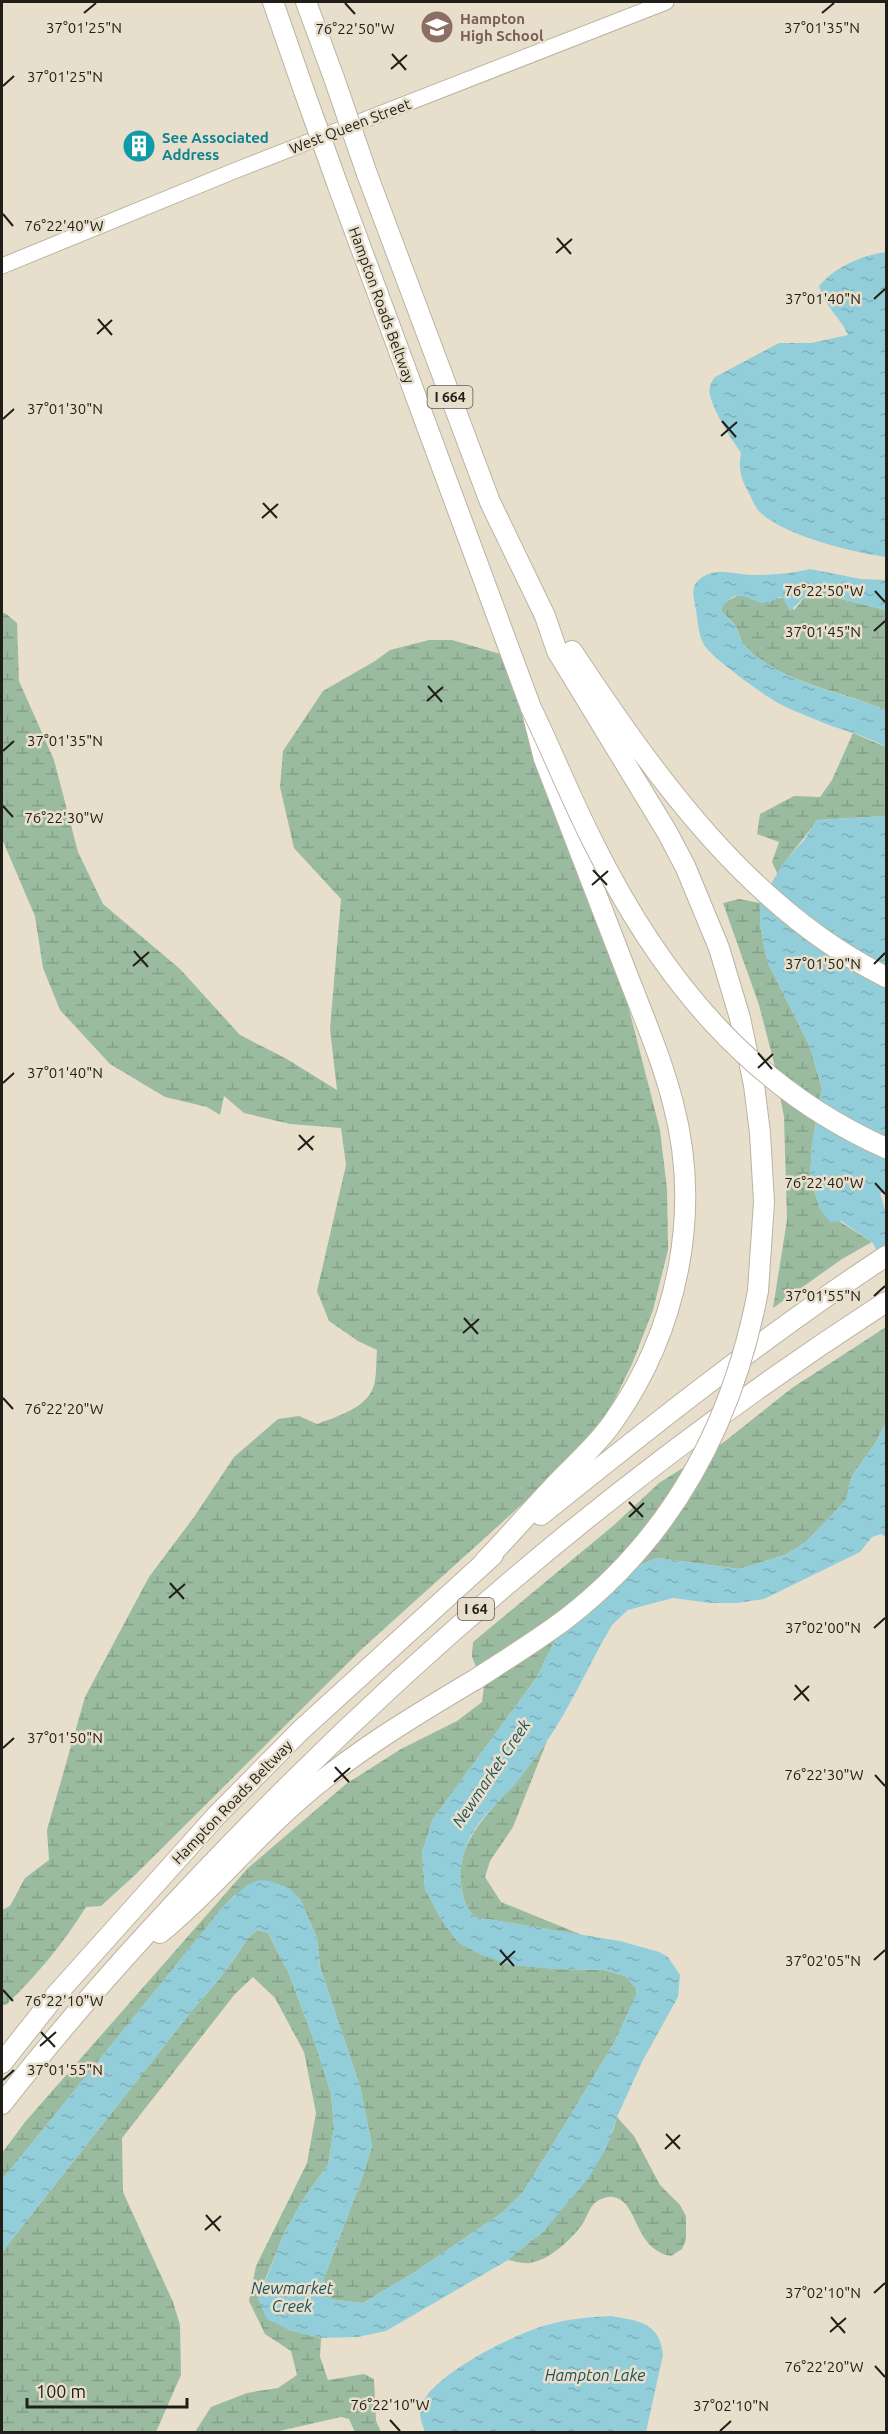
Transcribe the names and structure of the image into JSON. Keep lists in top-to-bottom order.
{
  "streets": {
    "highway": ["Hampton Roads Beltway", "I 664", "I 64"],
    "main road": ["West Queen Street"]
  },
  "crossings": [
    ["Hampton Roads Beltway", "I 64"]
  ],
  "water": ["Newmarket Creek", "Hampton Lake"],
  "places": {
    "school or university": ["Hampton High School"],
    "building": ["See Associated Address"]
  },
  "scale_bar": "100 m",
  "coordinates": [
    "37°01'25\"N",
    "37°01'35\"N",
    "76°22'50\"W",
    "76°22'40\"W",
    "37°01'40\"N",
    "37°01'30\"N",
    "37°01'45\"N",
    "76°22'30\"W",
    "37°01'50\"N",
    "37°01'55\"N",
    "76°22'20\"W",
    "37°02'00\"N",
    "37°02'05\"N",
    "76°22'10\"W",
    "37°02'10\"N"
  ]
}
